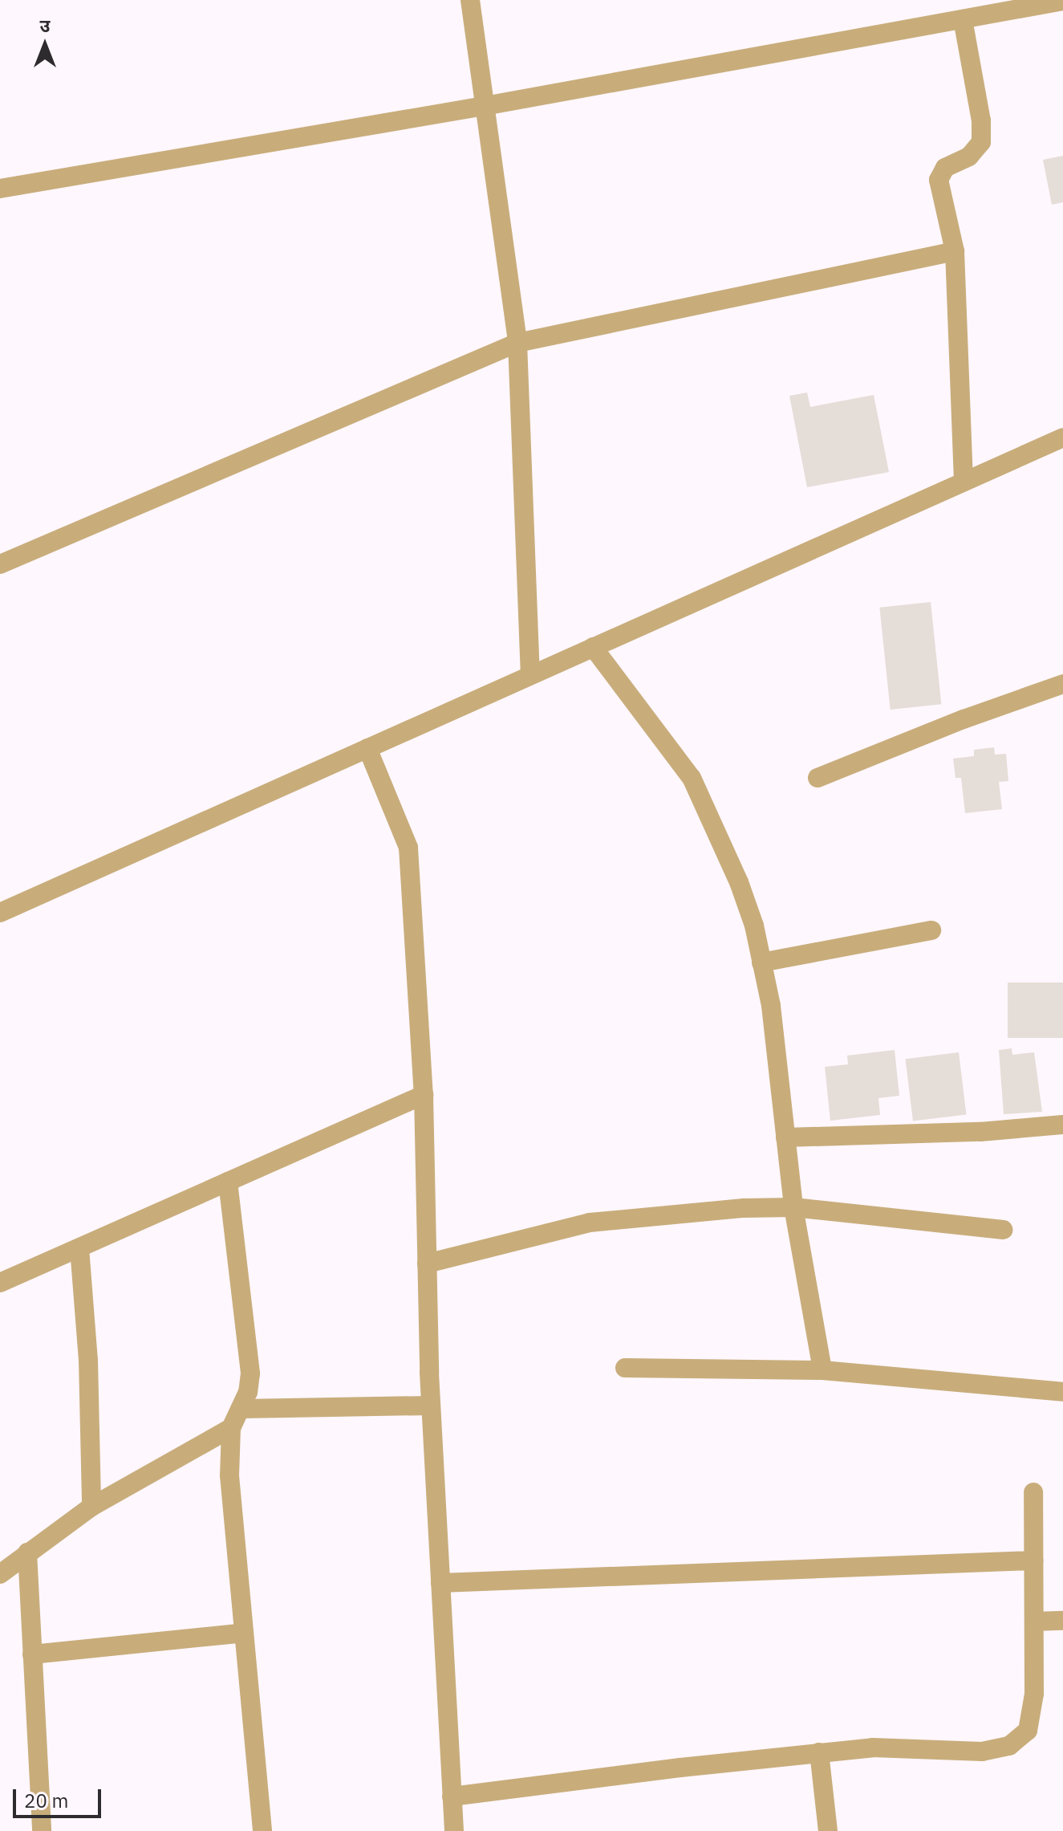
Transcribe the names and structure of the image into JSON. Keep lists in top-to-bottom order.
{
  "scale_bar": "20 m",
  "north": "top"
}
